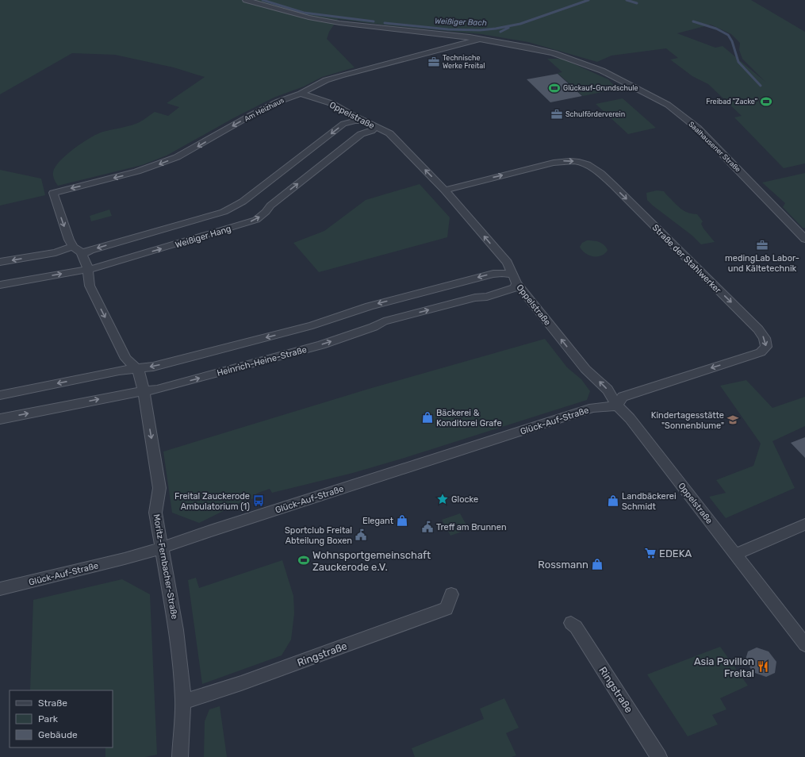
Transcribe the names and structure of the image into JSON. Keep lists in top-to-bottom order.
{
  "streets": {
    "street": [
      "Am Heizhaus",
      "Oppelstraße",
      "Saalhausener Straße",
      "Weißiger Hang",
      "Straße der Stahlwerker",
      "Heinrich-Heine-Straße",
      "Glück-Auf-Straße",
      "Moritz-Fernbacher-Straße",
      "Ringstraße"
    ]
  },
  "crossings": [
    ["Am Heizhaus", "Oppelstraße"],
    ["Am Heizhaus", "Saalhausener Straße"],
    ["Am Heizhaus", "Moritz-Fernbacher-Straße"],
    ["Oppelstraße", "Weißiger Hang"],
    ["Oppelstraße", "Straße der Stahlwerker"],
    ["Oppelstraße", "Heinrich-Heine-Straße"],
    ["Oppelstraße", "Glück-Auf-Straße"],
    ["Weißiger Hang", "Moritz-Fernbacher-Straße"],
    ["Straße der Stahlwerker", "Glück-Auf-Straße"],
    ["Heinrich-Heine-Straße", "Moritz-Fernbacher-Straße"],
    ["Glück-Auf-Straße", "Moritz-Fernbacher-Straße"],
    ["Moritz-Fernbacher-Straße", "Ringstraße"]
  ],
  "one_way": ["Am Heizhaus", "Oppelstraße", "Moritz-Fernbacher-Straße"],
  "water": ["Weißiger Bach"],
  "places": {
    "office": ["Technische Werke Freital", "Schulförderverein", "medingLab Labor- und Kältetechnik"],
    "sports": ["Glückauf-Grundschule", "Freibad \"Zacke\"", "Wohnsportgemeinschaft Zauckerode e.V."],
    "shop": [
      "Bäckerei & Konditorei Grafe",
      "Landbäckerei Schmidt",
      "Elegant",
      "Rossmann"
    ],
    "school or university": ["Kindertagesstätte \"Sonnenblume\""],
    "place": ["Glocke"],
    "bus stop": ["Freital Zauckerode Ambulatorium (1)"],
    "public building": ["Treff am Brunnen", "Sportclub Freital Abteilung Boxen"],
    "supermarket": ["EDEKA"],
    "restaurant": ["Asia Pavillon Freital"]
  },
  "legend": ["Straße", "Park", "Gebäude"]
}
